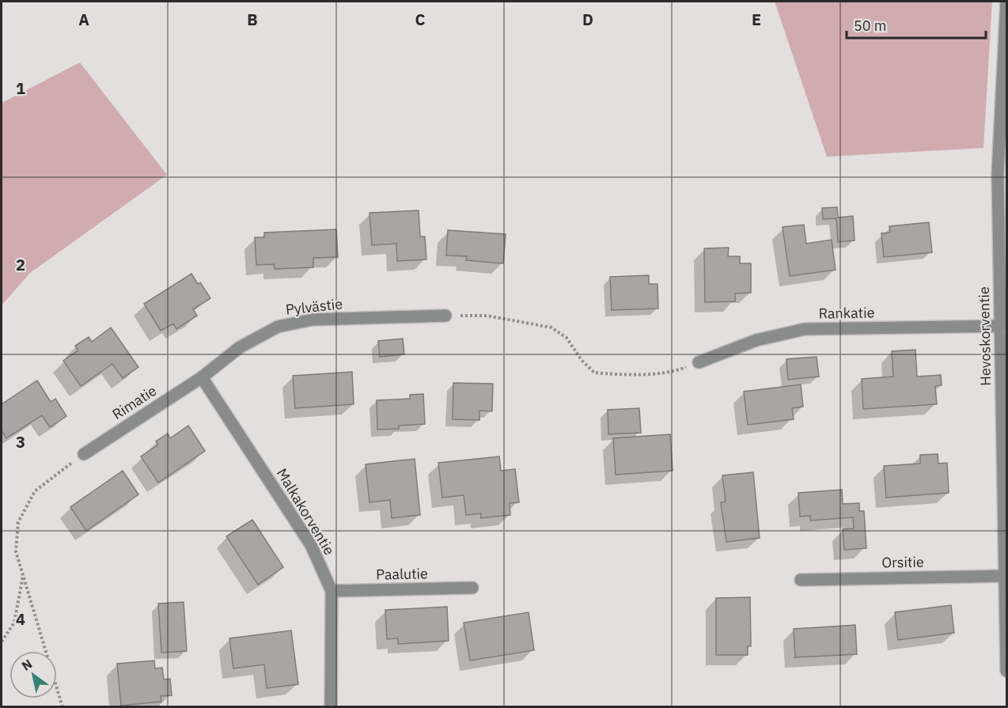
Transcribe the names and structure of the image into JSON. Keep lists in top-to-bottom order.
{
  "streets": {
    "street": [
      "Pylvästie",
      "Rankatie",
      "Hevoskorventie",
      "Rimatie",
      "Malkakorventie",
      "Orsitie",
      "Paalutie"
    ]
  },
  "crossings": [
    ["Pylvästie", "Rimatie"],
    ["Pylvästie", "Malkakorventie"],
    ["Rankatie", "Hevoskorventie"],
    ["Hevoskorventie", "Orsitie"],
    ["Rimatie", "Malkakorventie"],
    ["Malkakorventie", "Paalutie"]
  ],
  "scale_bar": "50 m",
  "north": "top left",
  "grid": {
    "columns": [
      "A",
      "B",
      "C",
      "D",
      "E"
    ],
    "rows": [
      "1",
      "2",
      "3",
      "4"
    ]
  }
}
